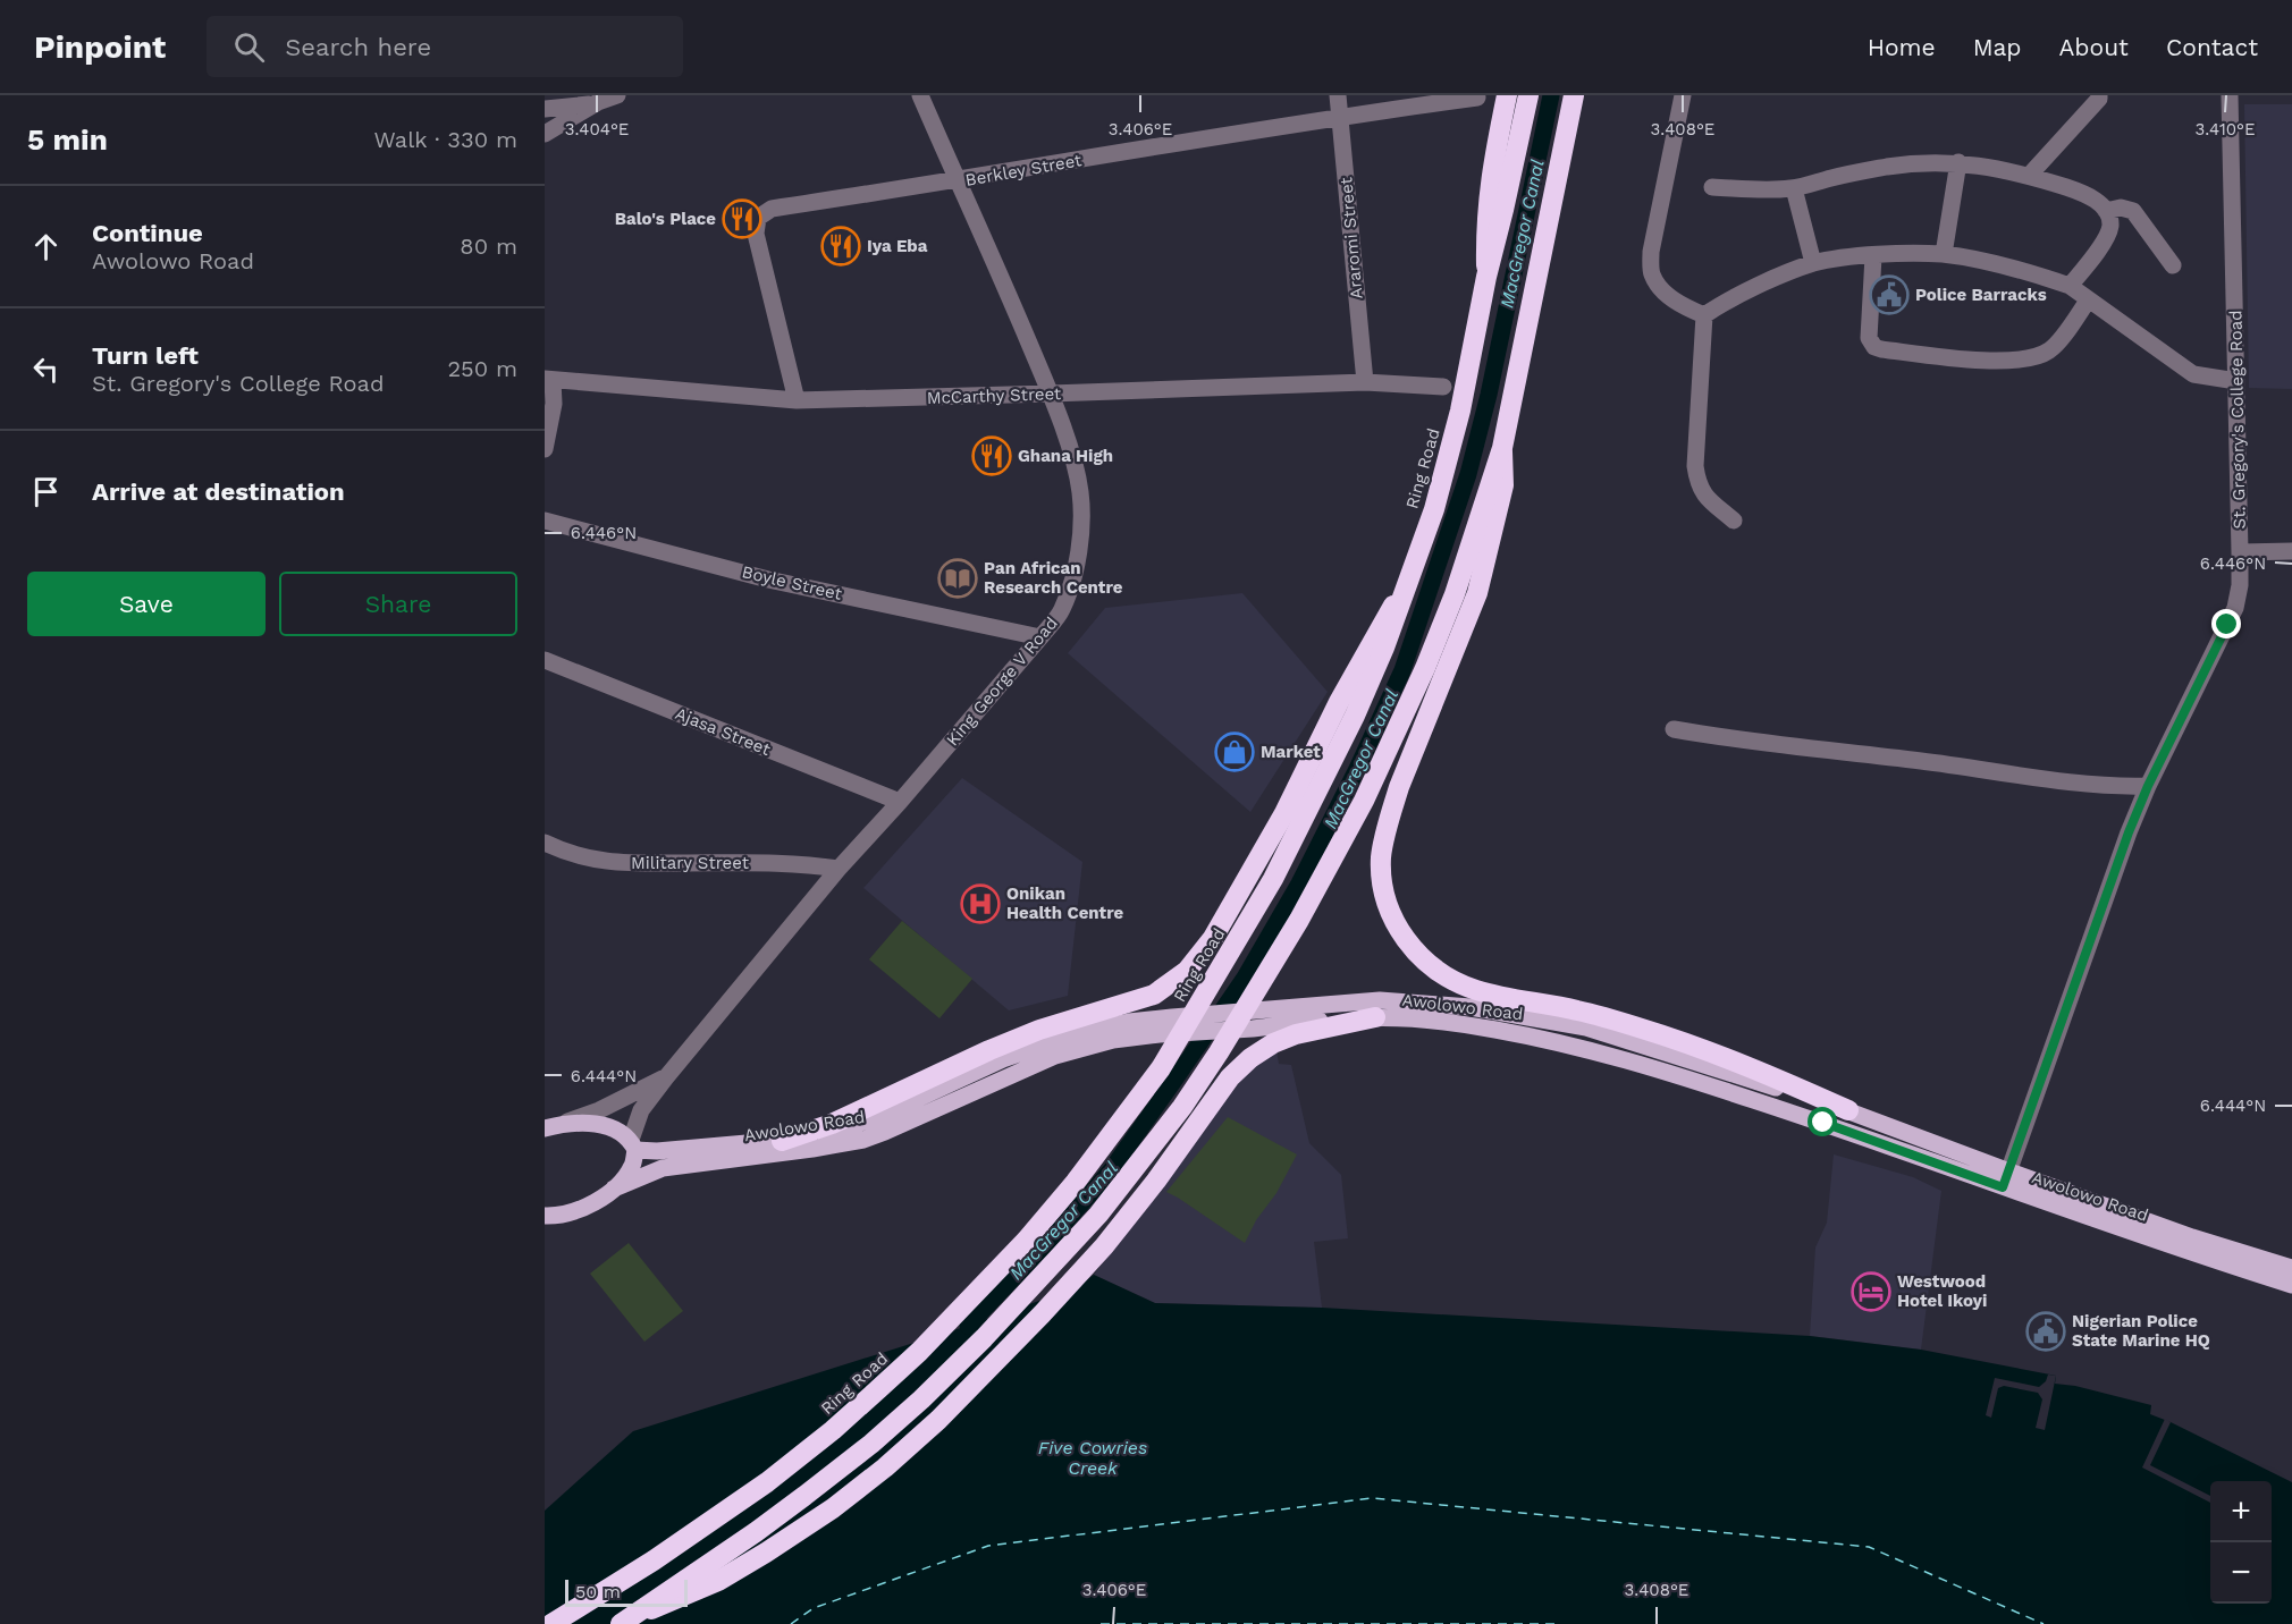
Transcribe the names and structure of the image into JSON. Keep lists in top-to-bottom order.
{
  "streets": {
    "highway": ["Ring Road"],
    "main road": ["Awolowo Road"],
    "street": [
      "Berkley Street",
      "Araromi Street",
      "McCarthy Street",
      "St. Gregory's College Road",
      "Boyle Street",
      "King George V Road",
      "Ajasa Street",
      "Military Street"
    ]
  },
  "crossings": [
    ["Berkley Street", "Araromi Street"],
    ["Berkley Street", "McCarthy Street"],
    ["Berkley Street", "King George V Road"],
    ["Araromi Street", "McCarthy Street"],
    ["McCarthy Street", "King George V Road"],
    ["St. Gregory's College Road", "Awolowo Road"],
    ["Boyle Street", "King George V Road"],
    ["King George V Road", "Ajasa Street"],
    ["King George V Road", "Military Street"],
    ["King George V Road", "Awolowo Road"]
  ],
  "water": ["MacGregor Canal", "Five Cowries Creek"],
  "places": {
    "restaurant": ["Balo's Place", "Iya Eba", "Ghana High"],
    "public building": ["Police Barracks", "Nigerian Police State Marine HQ"],
    "library": ["Pan African Research Centre"],
    "shop": ["Market"],
    "hospital": ["Onikan Health Centre"],
    "hotel": ["Westwood Hotel Ikoyi"]
  },
  "scale_bar": "50 m",
  "page": {
    "header": "Pinpoint",
    "search": "Search here",
    "nav": [
      "Home",
      "Map",
      "About",
      "Contact"
    ],
    "heading": ["5 min", "Walk · 330 m"],
    "list": [
      ["Continue", "Awolowo Road", "80 m"],
      ["Turn left", "St. Gregory's College Road", "250 m"],
      "Arrive at destination"
    ],
    "buttons": ["Save", "Share"],
    "map_buttons": ["+", "−"],
    "scale": "50 m"
  },
  "coordinates": [
    "3.404°E",
    "3.406°E",
    "3.408°E",
    "3.410°E",
    "6.446°N",
    "6.444°N"
  ]
}
